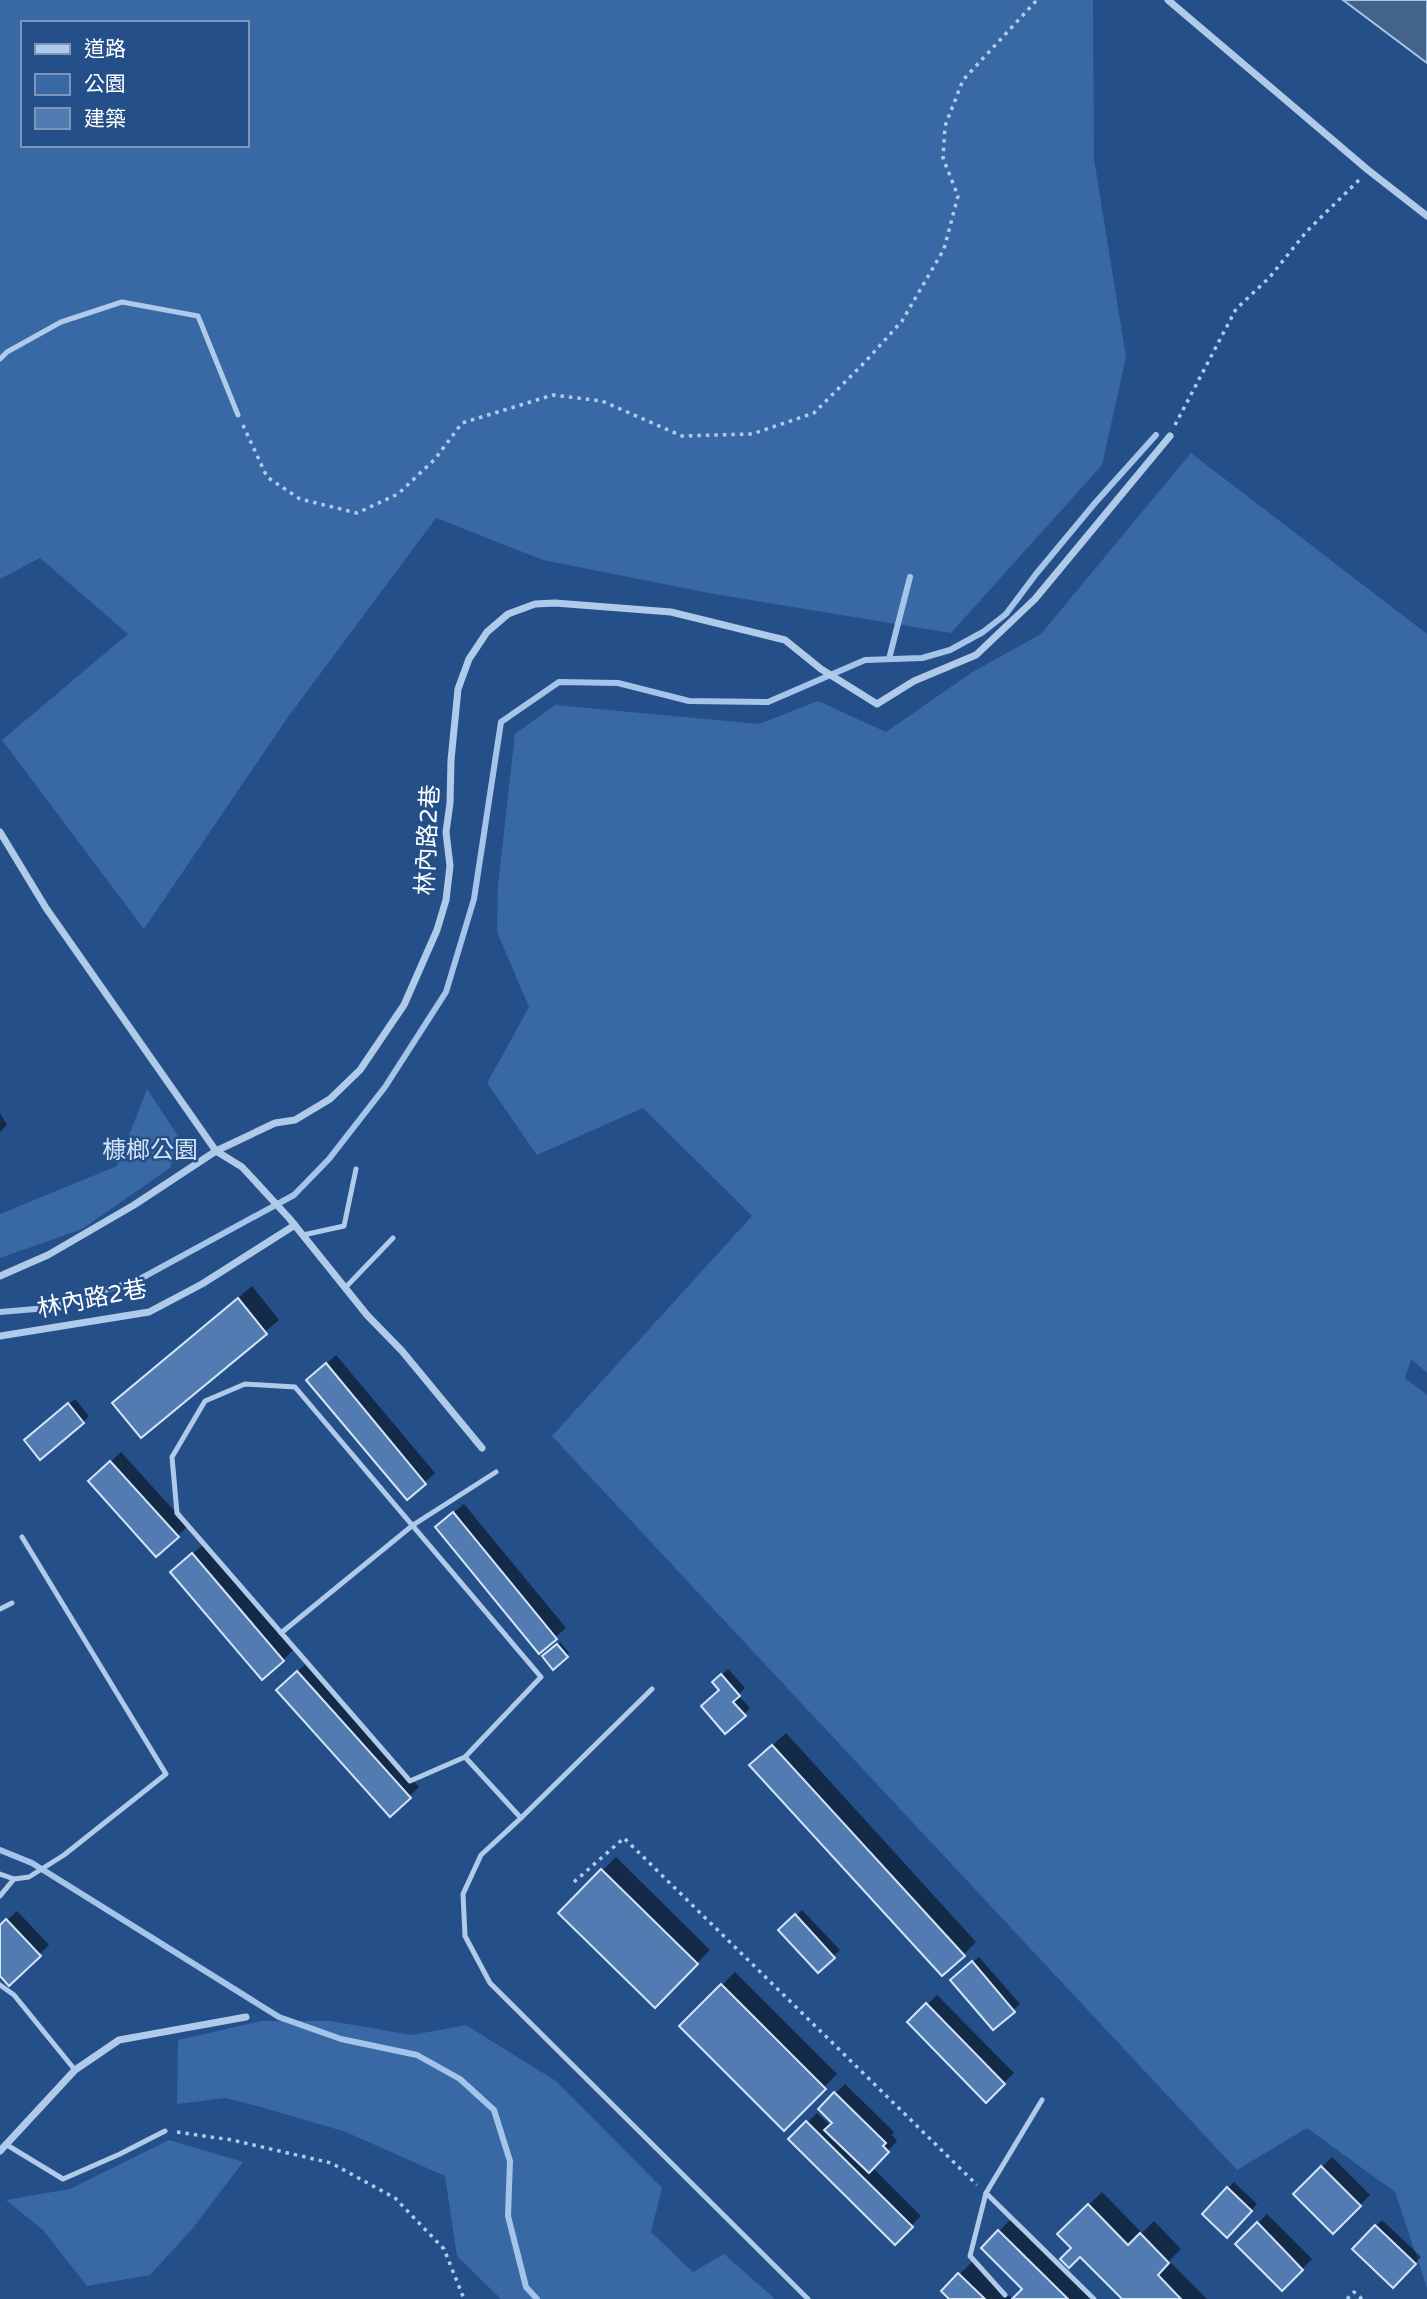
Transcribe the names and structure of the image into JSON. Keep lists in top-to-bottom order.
{
  "streets": {
    "street": ["林內路2巷"]
  },
  "parks": ["槺榔公園"],
  "legend": ["道路", "公園", "建築"]
}
